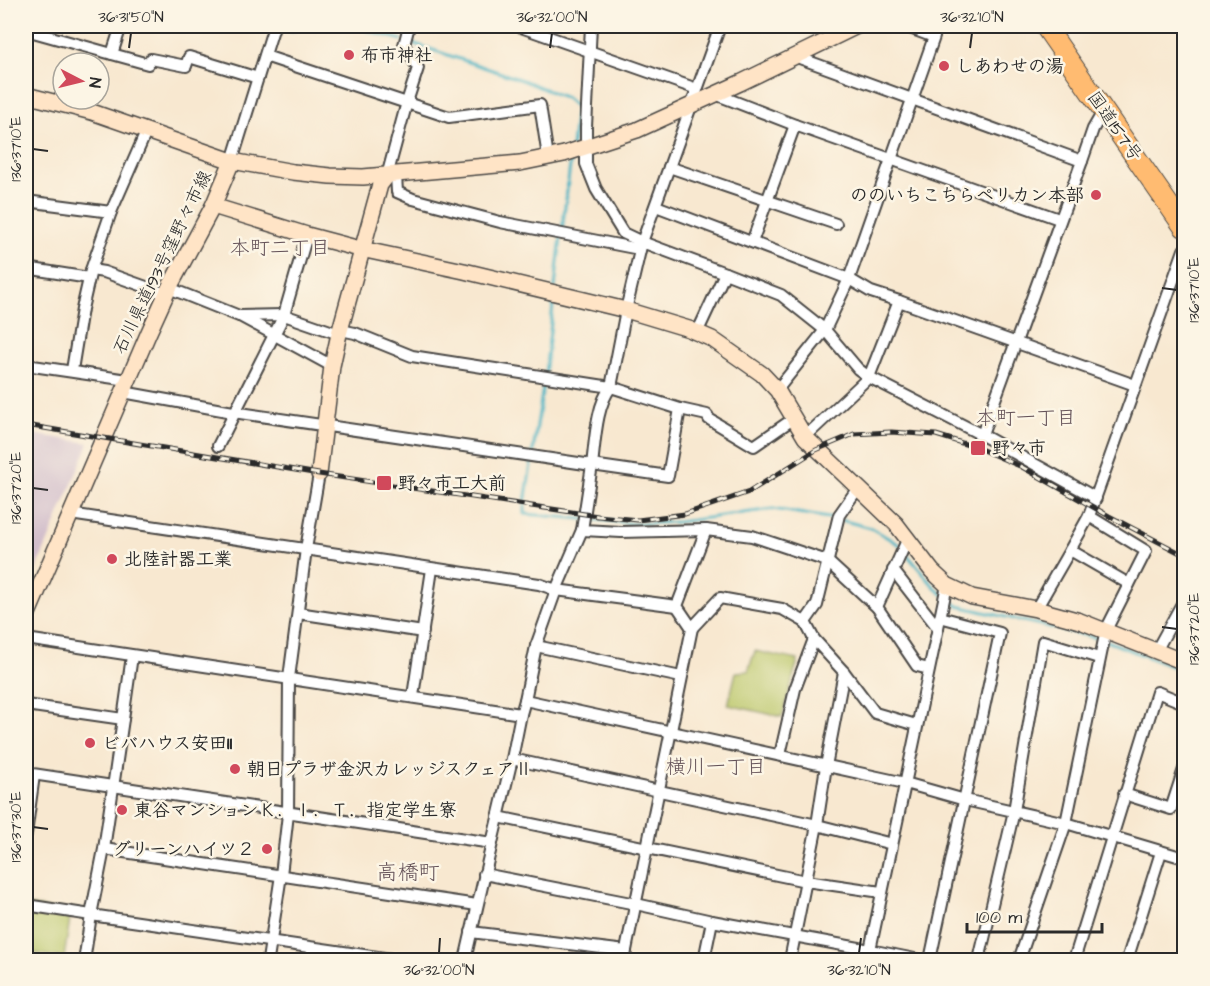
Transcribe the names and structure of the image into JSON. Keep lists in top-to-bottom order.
{
  "streets": {
    "highway": ["国道157号"],
    "street": ["石川県道193号窪野々市線"]
  },
  "districts": [
    "本町二丁目",
    "本町一丁目",
    "横川一丁目",
    "高橋町"
  ],
  "places": {
    "other": [
      "布市神社",
      "しあわせの湯",
      "ののいちこちらペリカン本部",
      "北陸計器工業",
      "ビバハウス安田II",
      "朝日プラザ金沢カレッジスクェアⅡ",
      "東谷マンションＫ．Ｉ．Ｔ．指定学生寮",
      "グリーンハイツ２"
    ],
    "transit": ["野々市", "野々市工大前"]
  },
  "scale_bar": "100 m",
  "north": "right",
  "coordinates": [
    "36°31'50\"N",
    "36°32'00\"N",
    "36°32'10\"N",
    "136°37'10\"E",
    "136°37'20\"E",
    "136°37'30\"E"
  ]
}
